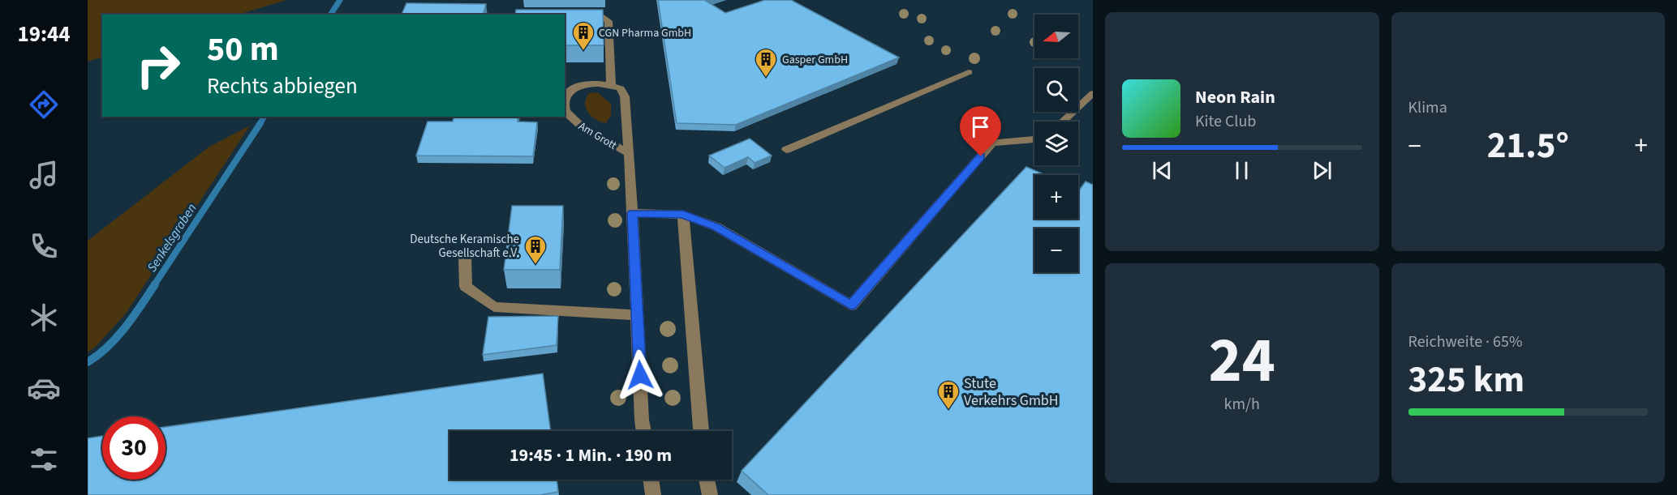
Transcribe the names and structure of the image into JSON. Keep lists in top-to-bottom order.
{
  "streets": {
    "street": ["Am Grott"]
  },
  "water": ["Senkelsgraben"],
  "places": {
    "building": [
      "CGN Pharma GmbH",
      "Gasper GmbH",
      "Deutsche Keramische Gesellschaft e.V.",
      "Stute Verkehrs GmbH"
    ]
  },
  "north": "left",
  "page": {
    "tabs": "19:44",
    "tile": [
      "Klima",
      ["24", "km/h"],
      ["Reichweite · 65%", "325 km"]
    ],
    "map_buttons": ["+", "−"],
    "turn": ["50 m", "Rechts abbiegen"],
    "song": ["Neon Rain", "Kite Club"],
    "heat": ["−", "21.5°", "+"],
    "limit": "30",
    "trip": "19:45 · 1 Min. · 190 m"
  }
}
